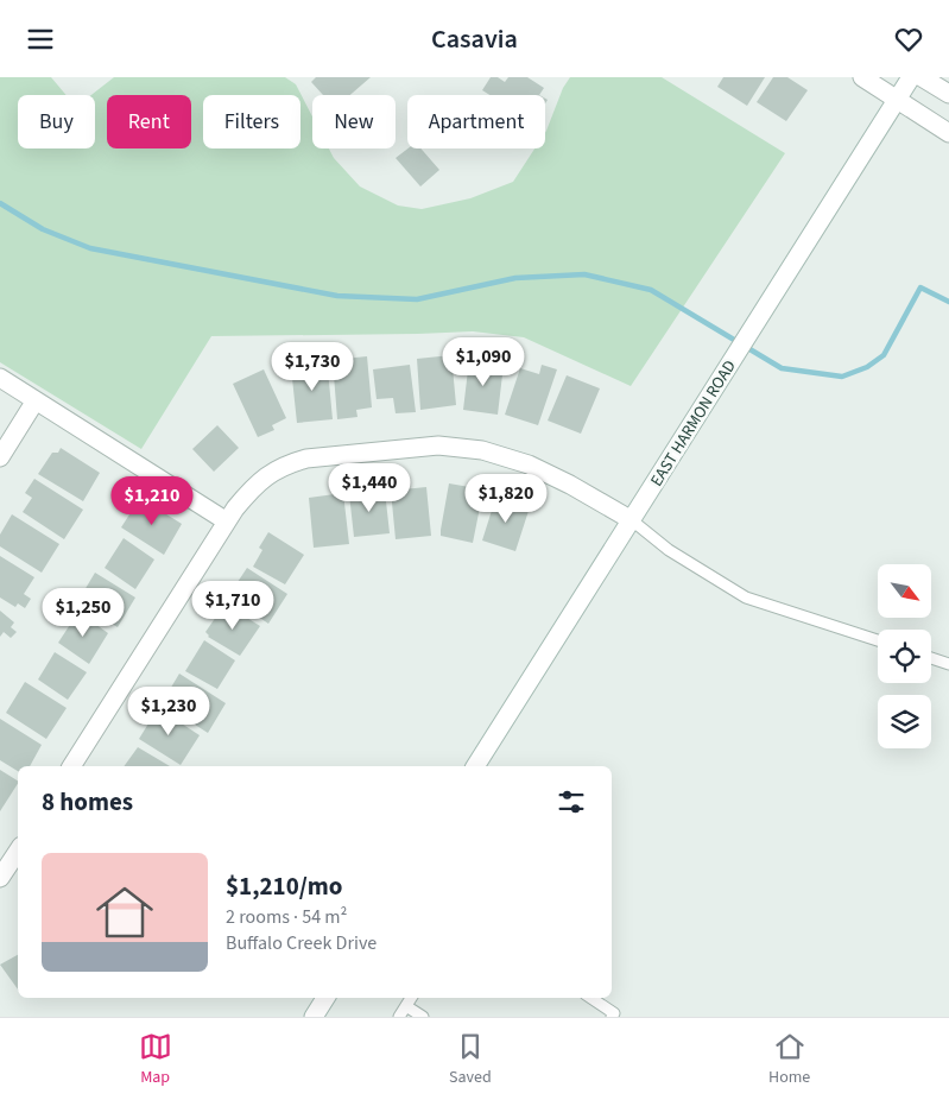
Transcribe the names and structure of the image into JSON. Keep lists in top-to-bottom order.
{
  "streets": {
    "street": ["EAST HARMON ROAD"]
  },
  "north": "bottom right",
  "page": {
    "header": "Casavia",
    "chip": [
      "Buy",
      "Rent",
      "Filters",
      "New",
      "Apartment"
    ],
    "price": [
      "$1,090",
      "$1,730",
      "$1,440",
      "$1,820",
      "$1,210",
      "$1,710",
      "$1,250",
      "$1,230"
    ],
    "heading": "8 homes",
    "list": [
      {
        "name": "$1,210/mo",
        "note": "2 rooms · 54 m² · Buffalo Creek Drive"
      }
    ],
    "tabs": ["Map", "Saved", "Home"]
  }
}
